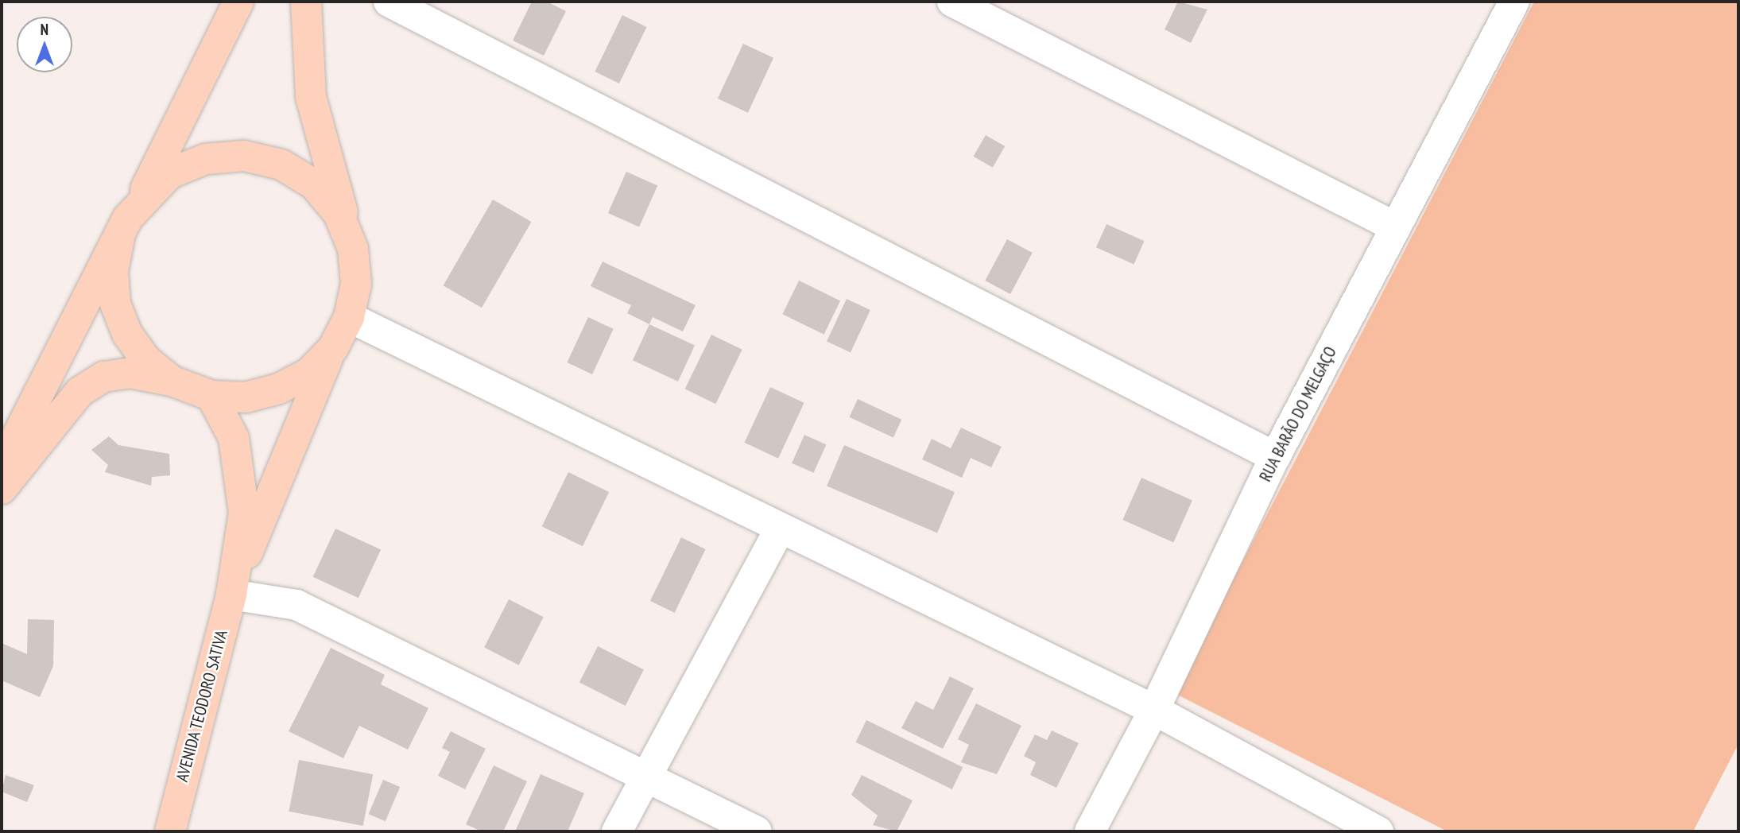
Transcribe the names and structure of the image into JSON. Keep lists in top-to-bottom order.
{
  "streets": {
    "main road": ["AVENIDA TEODORO SATIVA"],
    "street": ["RUA BARÃO DO MELGAÇO"]
  },
  "north": "top"
}
